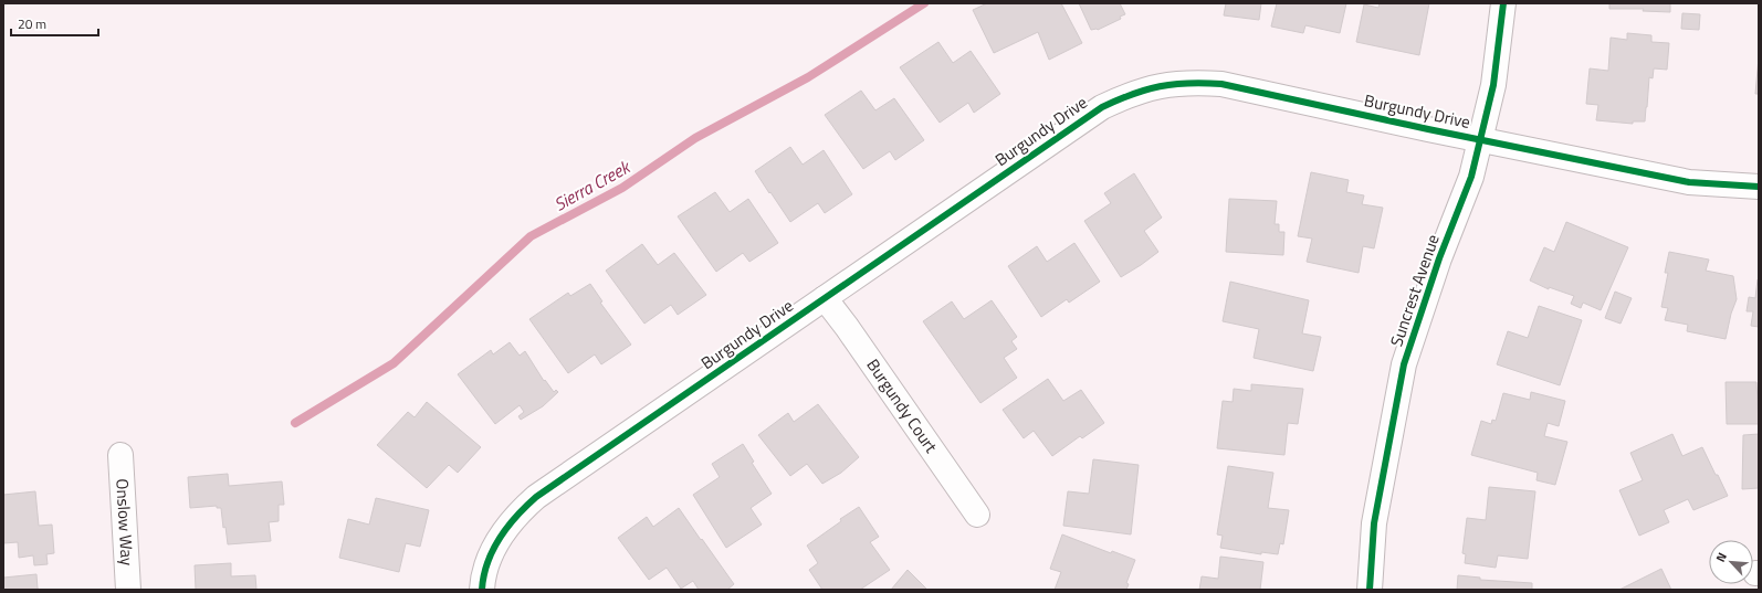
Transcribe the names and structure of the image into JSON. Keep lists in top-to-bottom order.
{
  "streets": {
    "street": [
      "Burgundy Drive",
      "Suncrest Avenue",
      "Burgundy Court",
      "Onslow Way"
    ]
  },
  "crossings": [
    ["Burgundy Drive", "Suncrest Avenue"],
    ["Burgundy Drive", "Burgundy Court"]
  ],
  "water": ["Sierra Creek"],
  "scale_bar": "20 m",
  "north": "top left"
}
